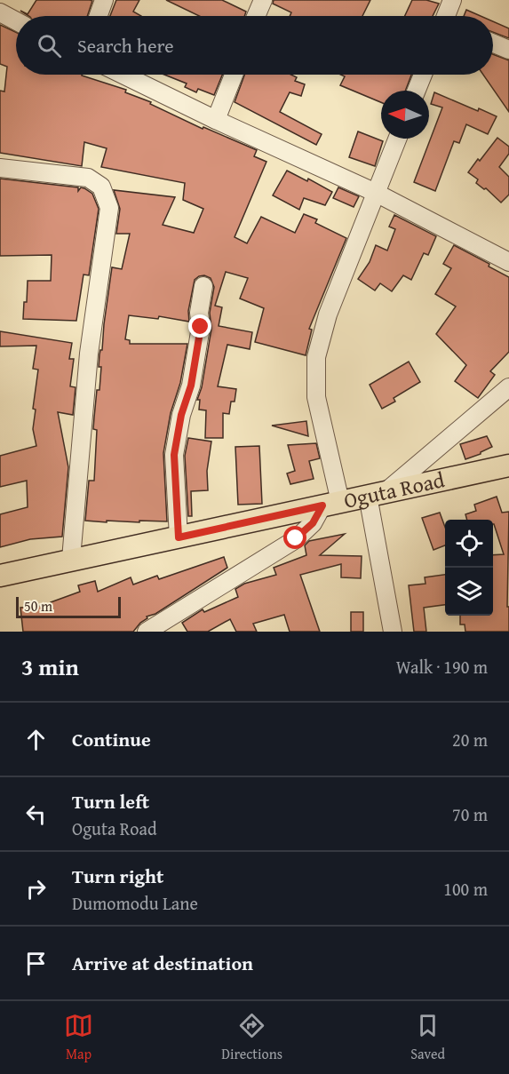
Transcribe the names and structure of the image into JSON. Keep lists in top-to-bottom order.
{
  "streets": {
    "main road": ["Oguta Road"]
  },
  "scale_bar": "50 m",
  "north": "left",
  "page": {
    "search": "Search here",
    "scale": "50 m",
    "heading": ["3 min", "Walk · 190 m"],
    "list": [
      ["Continue", "20 m"],
      ["Turn left", "Oguta Road", "70 m"],
      ["Turn right", "Dumomodu Lane", "100 m"],
      "Arrive at destination"
    ],
    "nav": ["Map", "Directions", "Saved"]
  }
}
